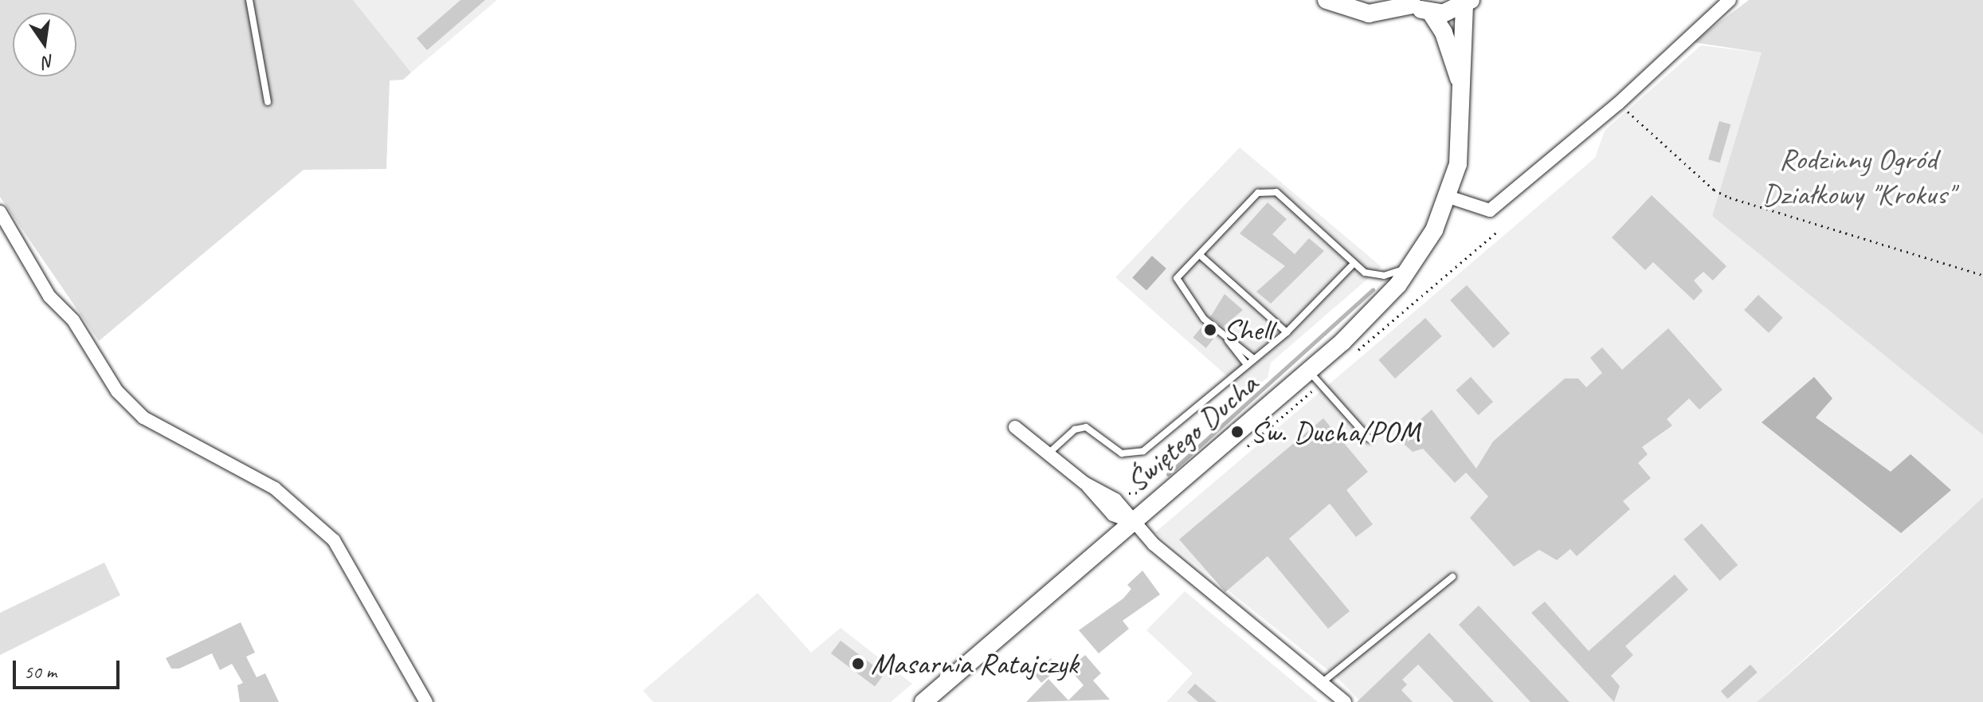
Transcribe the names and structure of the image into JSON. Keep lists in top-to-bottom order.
{
  "streets": {
    "main road": ["Świętego Ducha"]
  },
  "parks": ["Rodzinny Ogród Działkowy \"Krokus\""],
  "places": ["Shell", "Św. Ducha/POM", "Masarnia Ratajczyk"],
  "scale_bar": "50 m",
  "north": "bottom"
}
